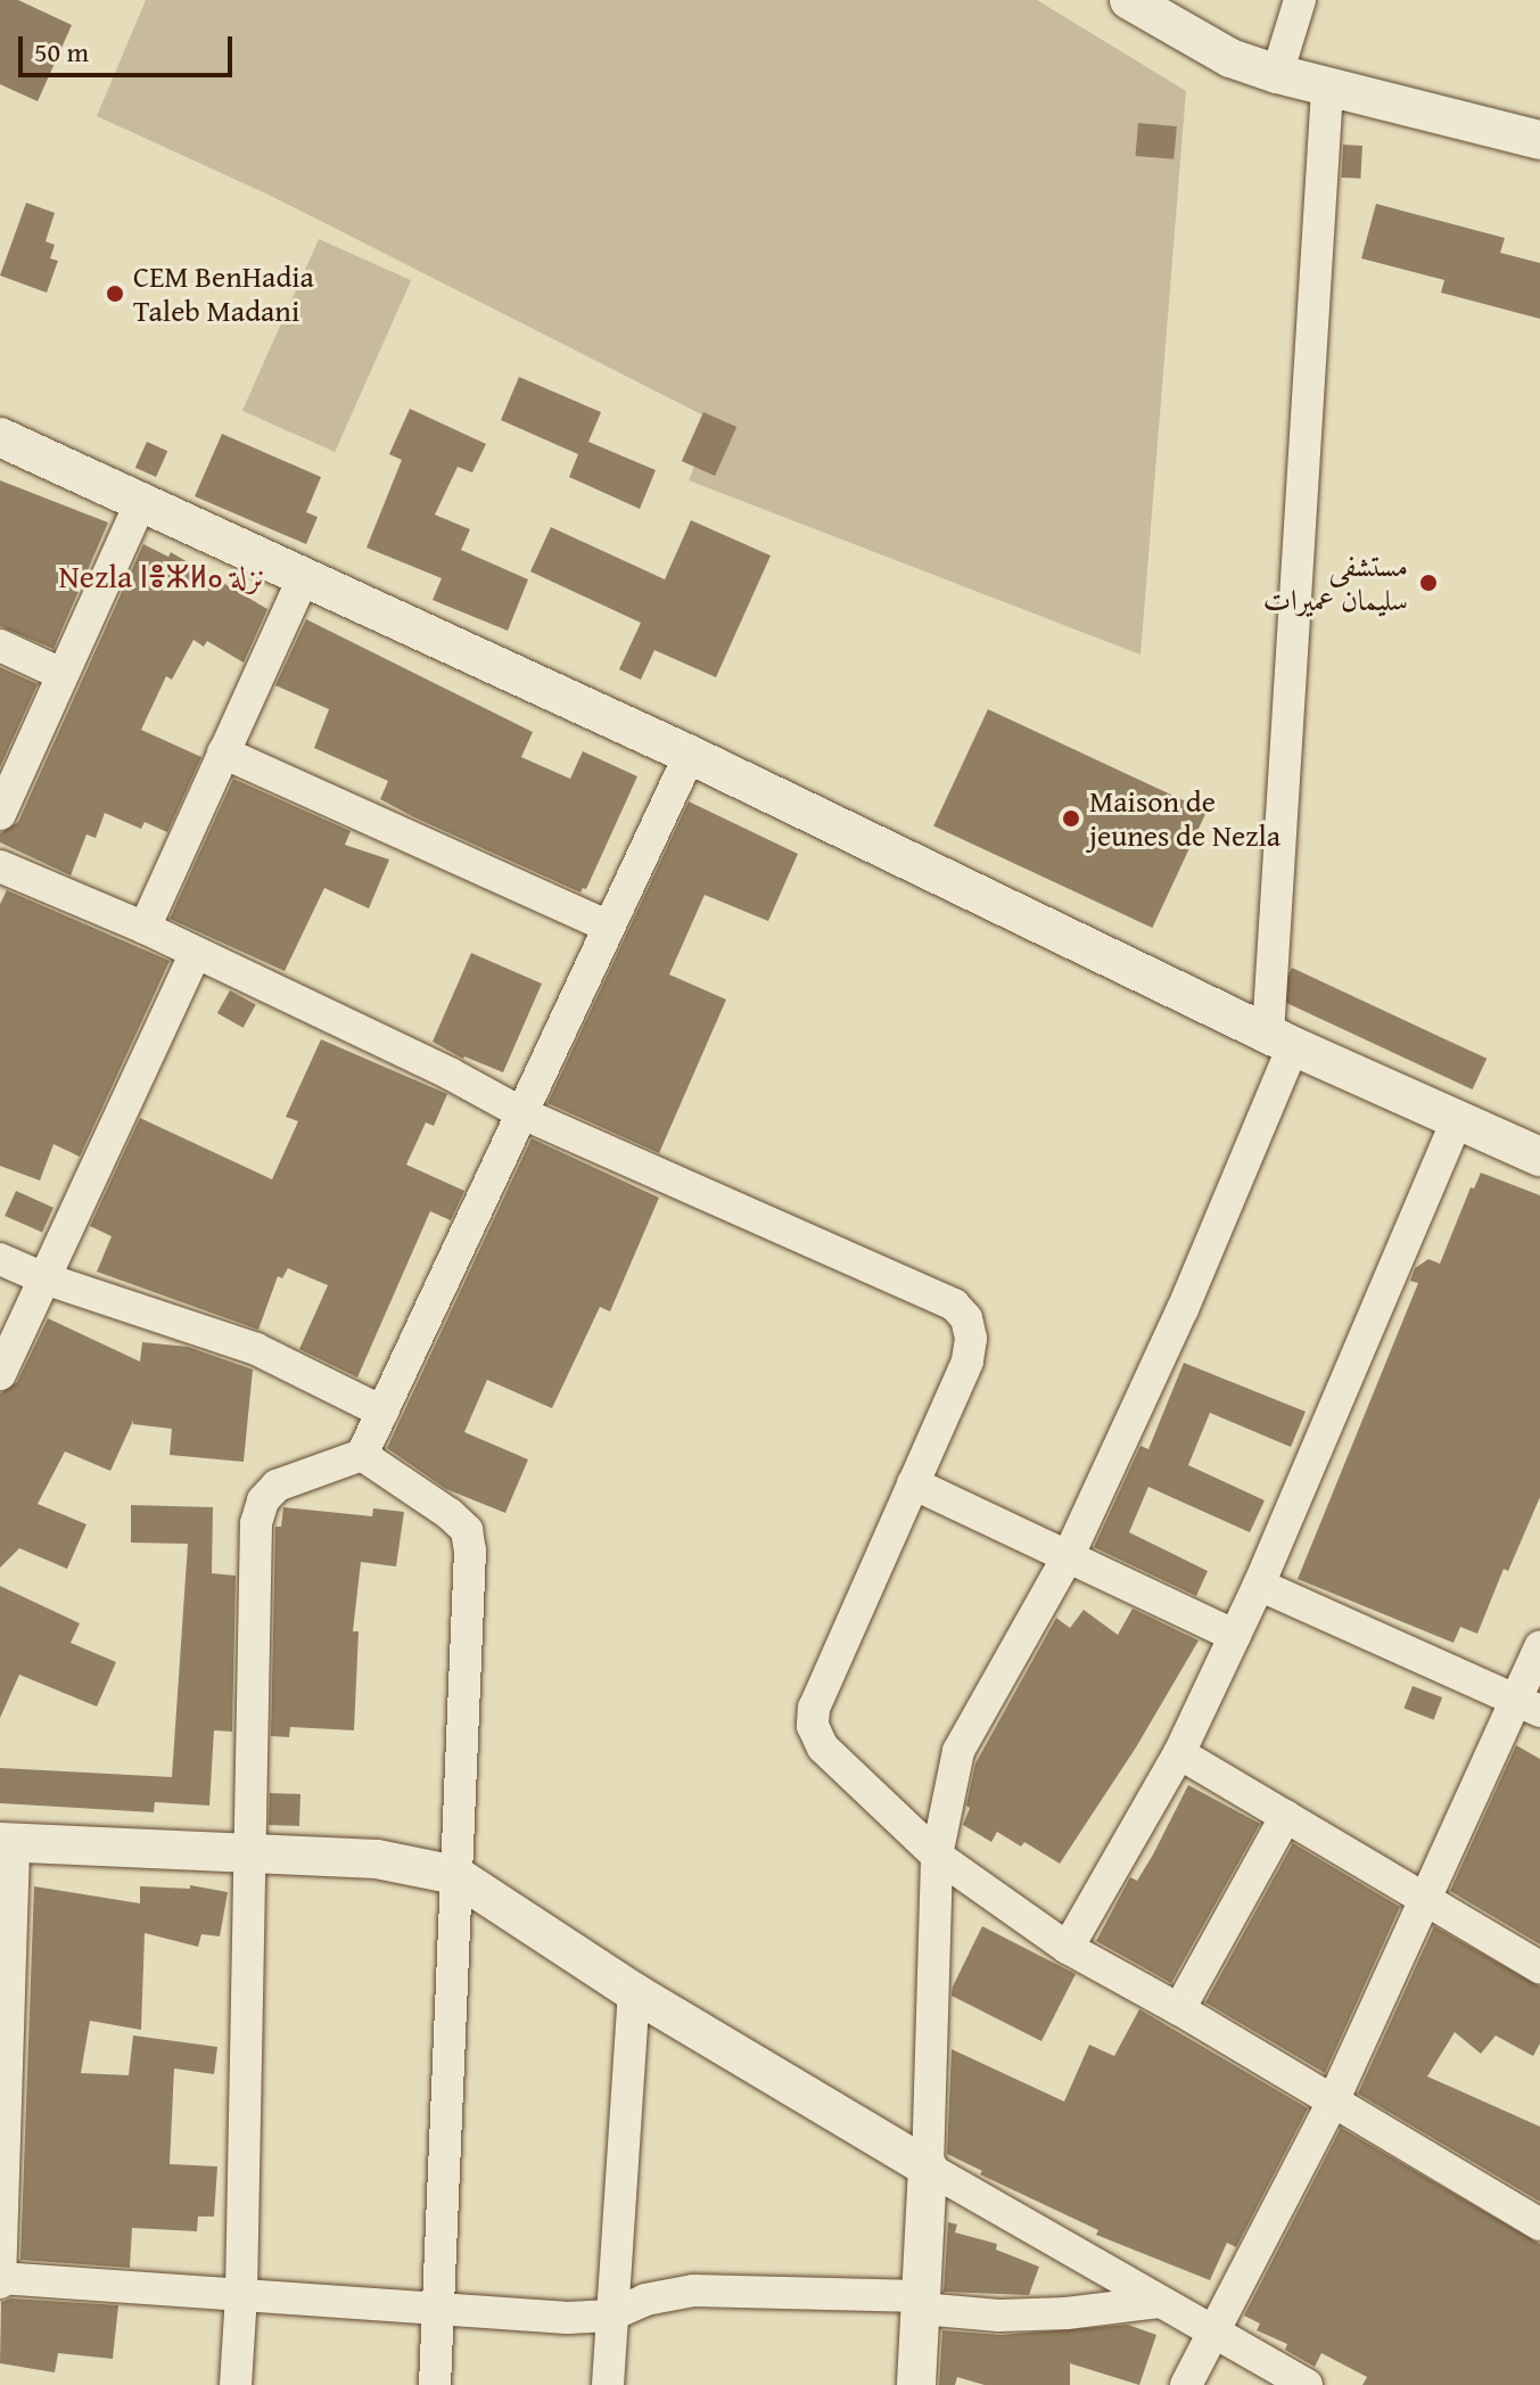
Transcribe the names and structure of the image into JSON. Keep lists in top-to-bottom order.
{
  "districts": ["Nezla ⵏⴻⵣⵍⴰ نزلة"],
  "places": ["CEM BenHadia Taleb Madani", "مستشفى سليمان عميرات", "Maison de jeunes de Nezla"],
  "scale_bar": "50 m"
}
